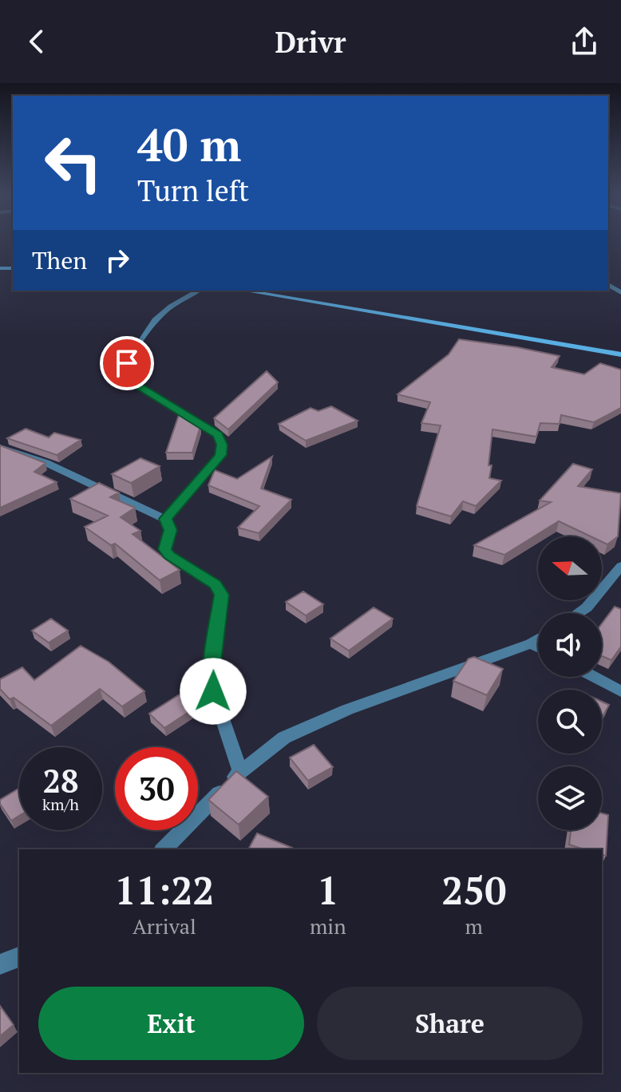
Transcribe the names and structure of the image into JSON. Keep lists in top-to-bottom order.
{
  "north": "left",
  "page": {
    "header": "Drivr",
    "turn": ["40 m", "Turn left"],
    "then": "Then",
    "speed": "28 km/h",
    "limit": "30",
    "eta": [
      "11:22",
      "Arrival",
      "1",
      "min",
      "250",
      "m"
    ],
    "buttons": ["Exit", "Share"]
  }
}
